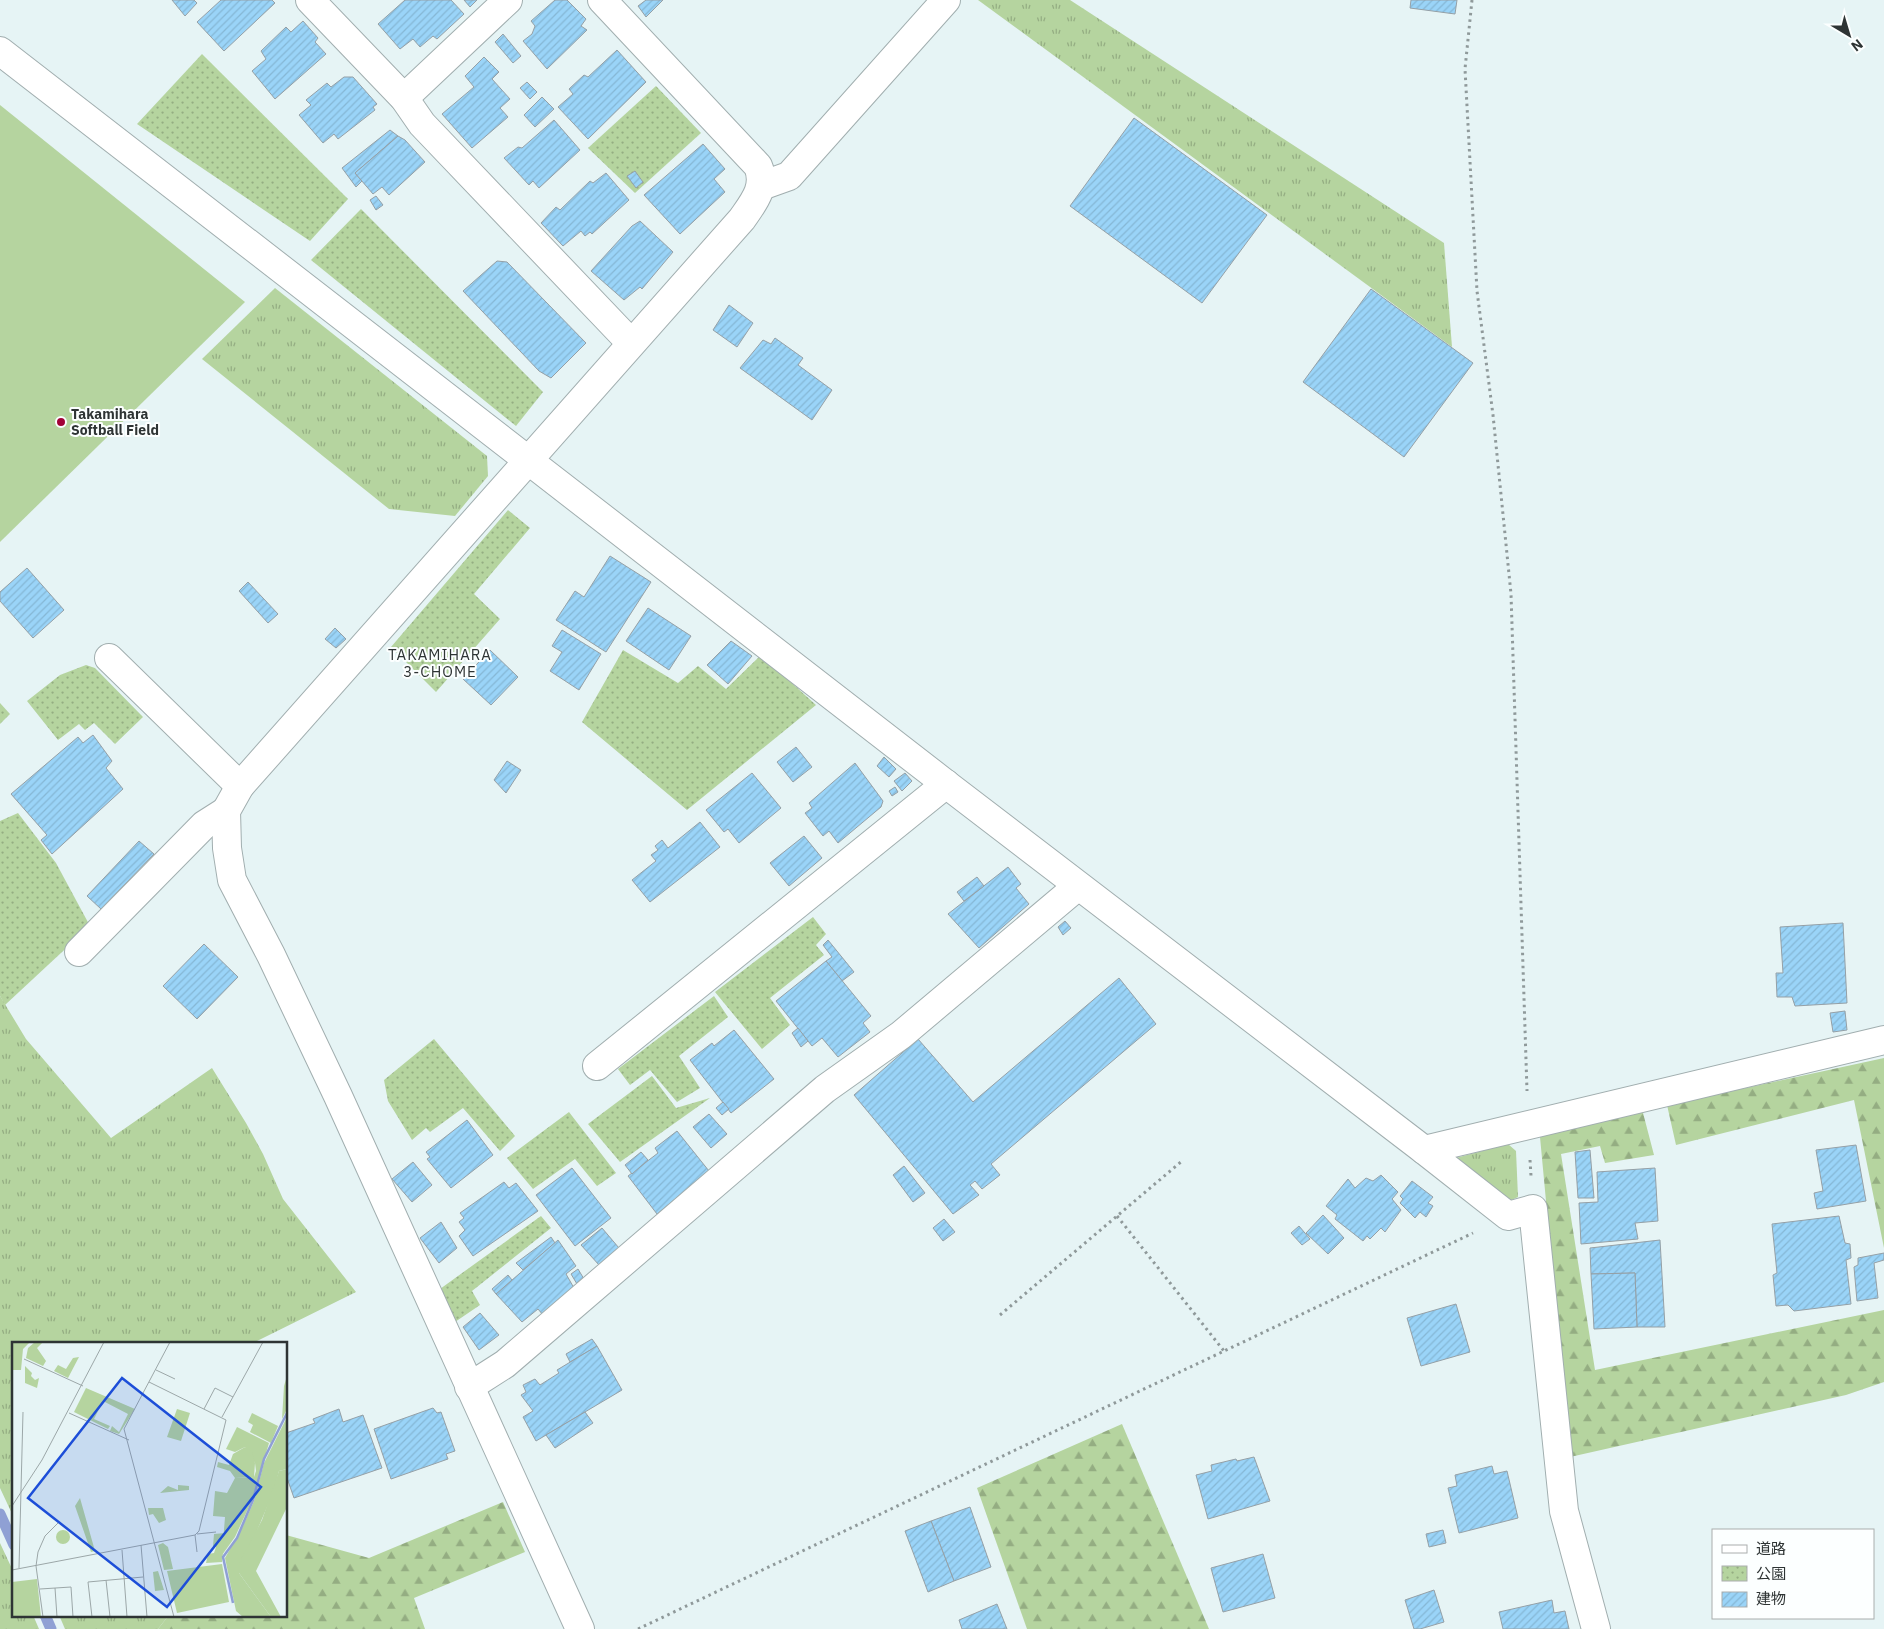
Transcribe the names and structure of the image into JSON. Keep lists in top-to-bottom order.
{
  "districts": ["TAKAMIHARA 3-CHOME"],
  "places": ["Takamihara Softball Field"],
  "legend": ["道路", "公園", "建物"],
  "north": "bottom right"
}
